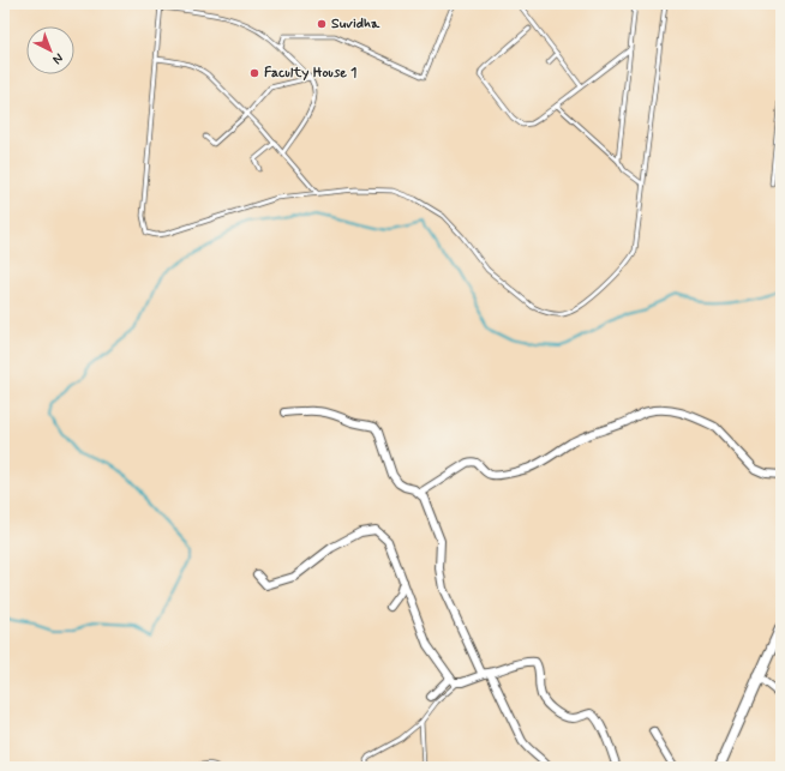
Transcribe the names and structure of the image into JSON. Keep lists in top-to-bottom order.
{
  "places": ["Suvidha", "Faculty House 1"],
  "north": "bottom right"
}
